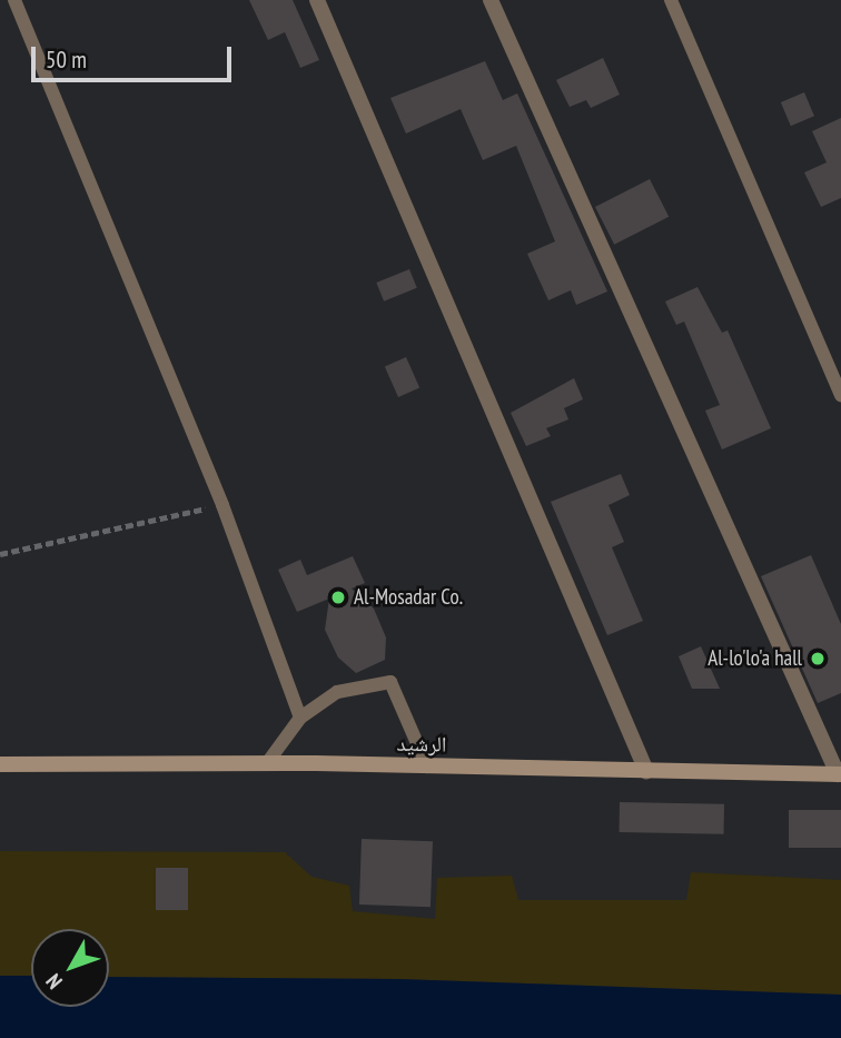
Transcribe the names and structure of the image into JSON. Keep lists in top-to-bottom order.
{
  "streets": {
    "main road": ["الرشيد"]
  },
  "places": ["Al-Mosadar Co.", "Al-lo'lo'a hall"],
  "scale_bar": "50 m",
  "north": "bottom left"
}
